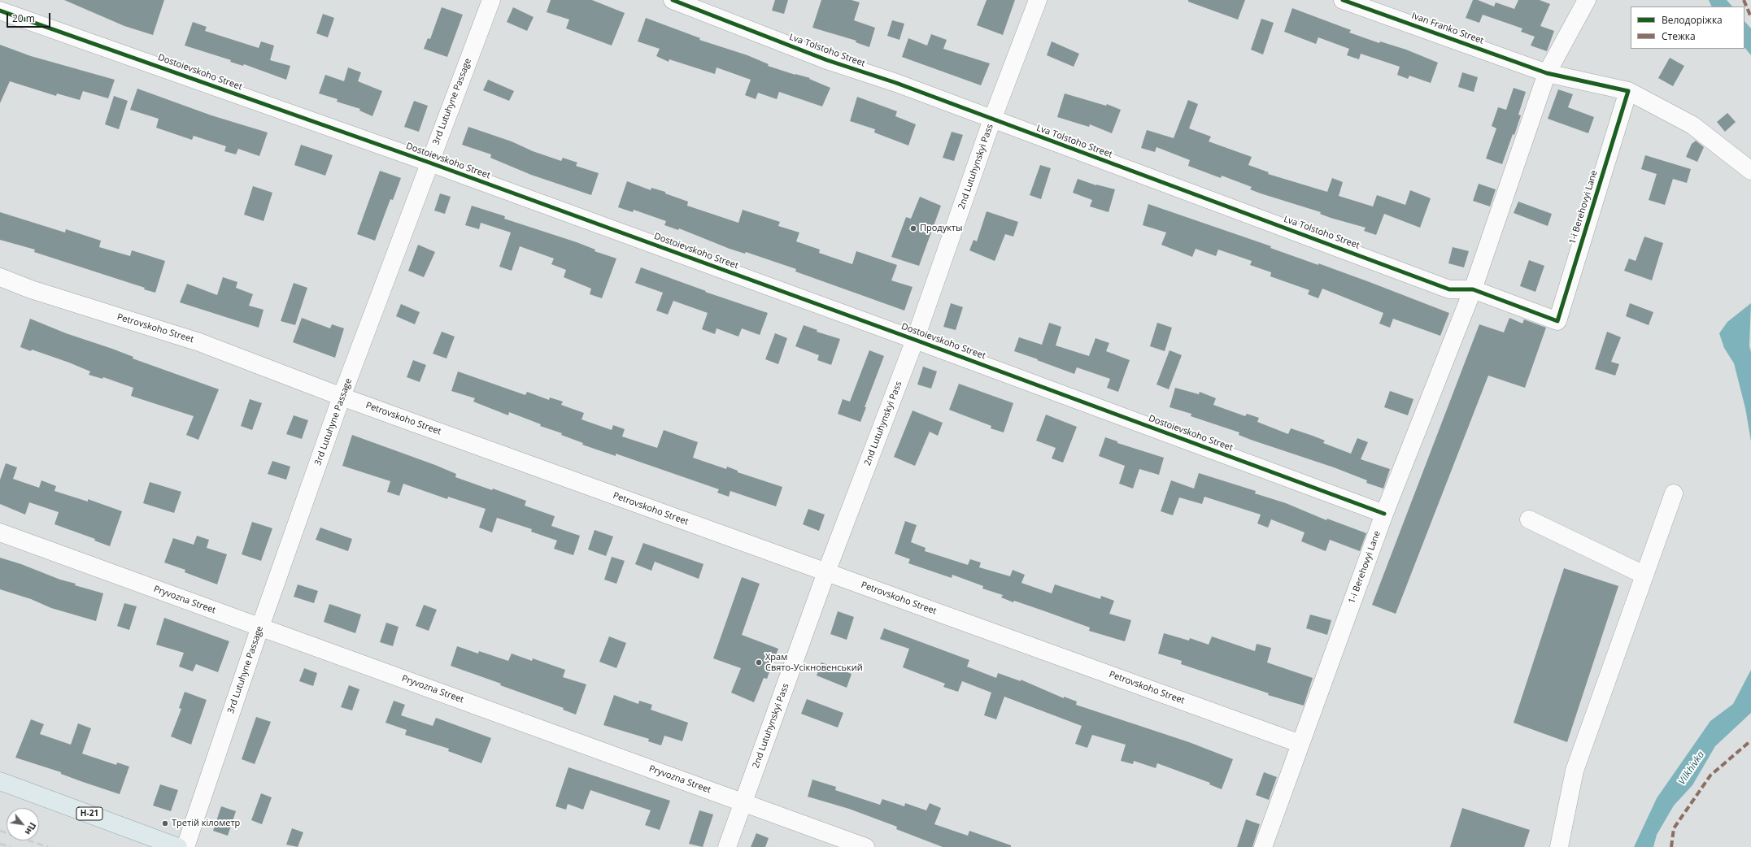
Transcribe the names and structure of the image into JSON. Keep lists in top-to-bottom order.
{
  "streets": {
    "main road": ["Н-21"],
    "street": [
      "Ivan Franko Street",
      "Lva Tolstoho Street",
      "Dostoievskoho Street",
      "3rd Lutuhyne Passage",
      "2nd Lutuhynskyi Pass",
      "1-i Berehovyi Lane",
      "Petrovskoho Street",
      "Pryvozna Street"
    ]
  },
  "crossings": [
    ["Ivan Franko Street", "1-i Berehovyi Lane"],
    ["Lva Tolstoho Street", "2nd Lutuhynskyi Pass"],
    ["Lva Tolstoho Street", "1-i Berehovyi Lane"],
    ["Dostoievskoho Street", "3rd Lutuhyne Passage"],
    ["Dostoievskoho Street", "2nd Lutuhynskyi Pass"],
    ["Dostoievskoho Street", "1-i Berehovyi Lane"],
    ["3rd Lutuhyne Passage", "Petrovskoho Street"],
    ["3rd Lutuhyne Passage", "Pryvozna Street"],
    ["2nd Lutuhynskyi Pass", "Petrovskoho Street"],
    ["2nd Lutuhynskyi Pass", "Pryvozna Street"],
    ["1-i Berehovyi Lane", "Petrovskoho Street"]
  ],
  "water": ["Vilkhivka"],
  "places": ["Продукты", "Храм Свято-Усікновенський", "Третій кілометр"],
  "legend": ["Велодоріжка", "Стежка"],
  "scale_bar": "20 m",
  "north": "bottom right"
}
